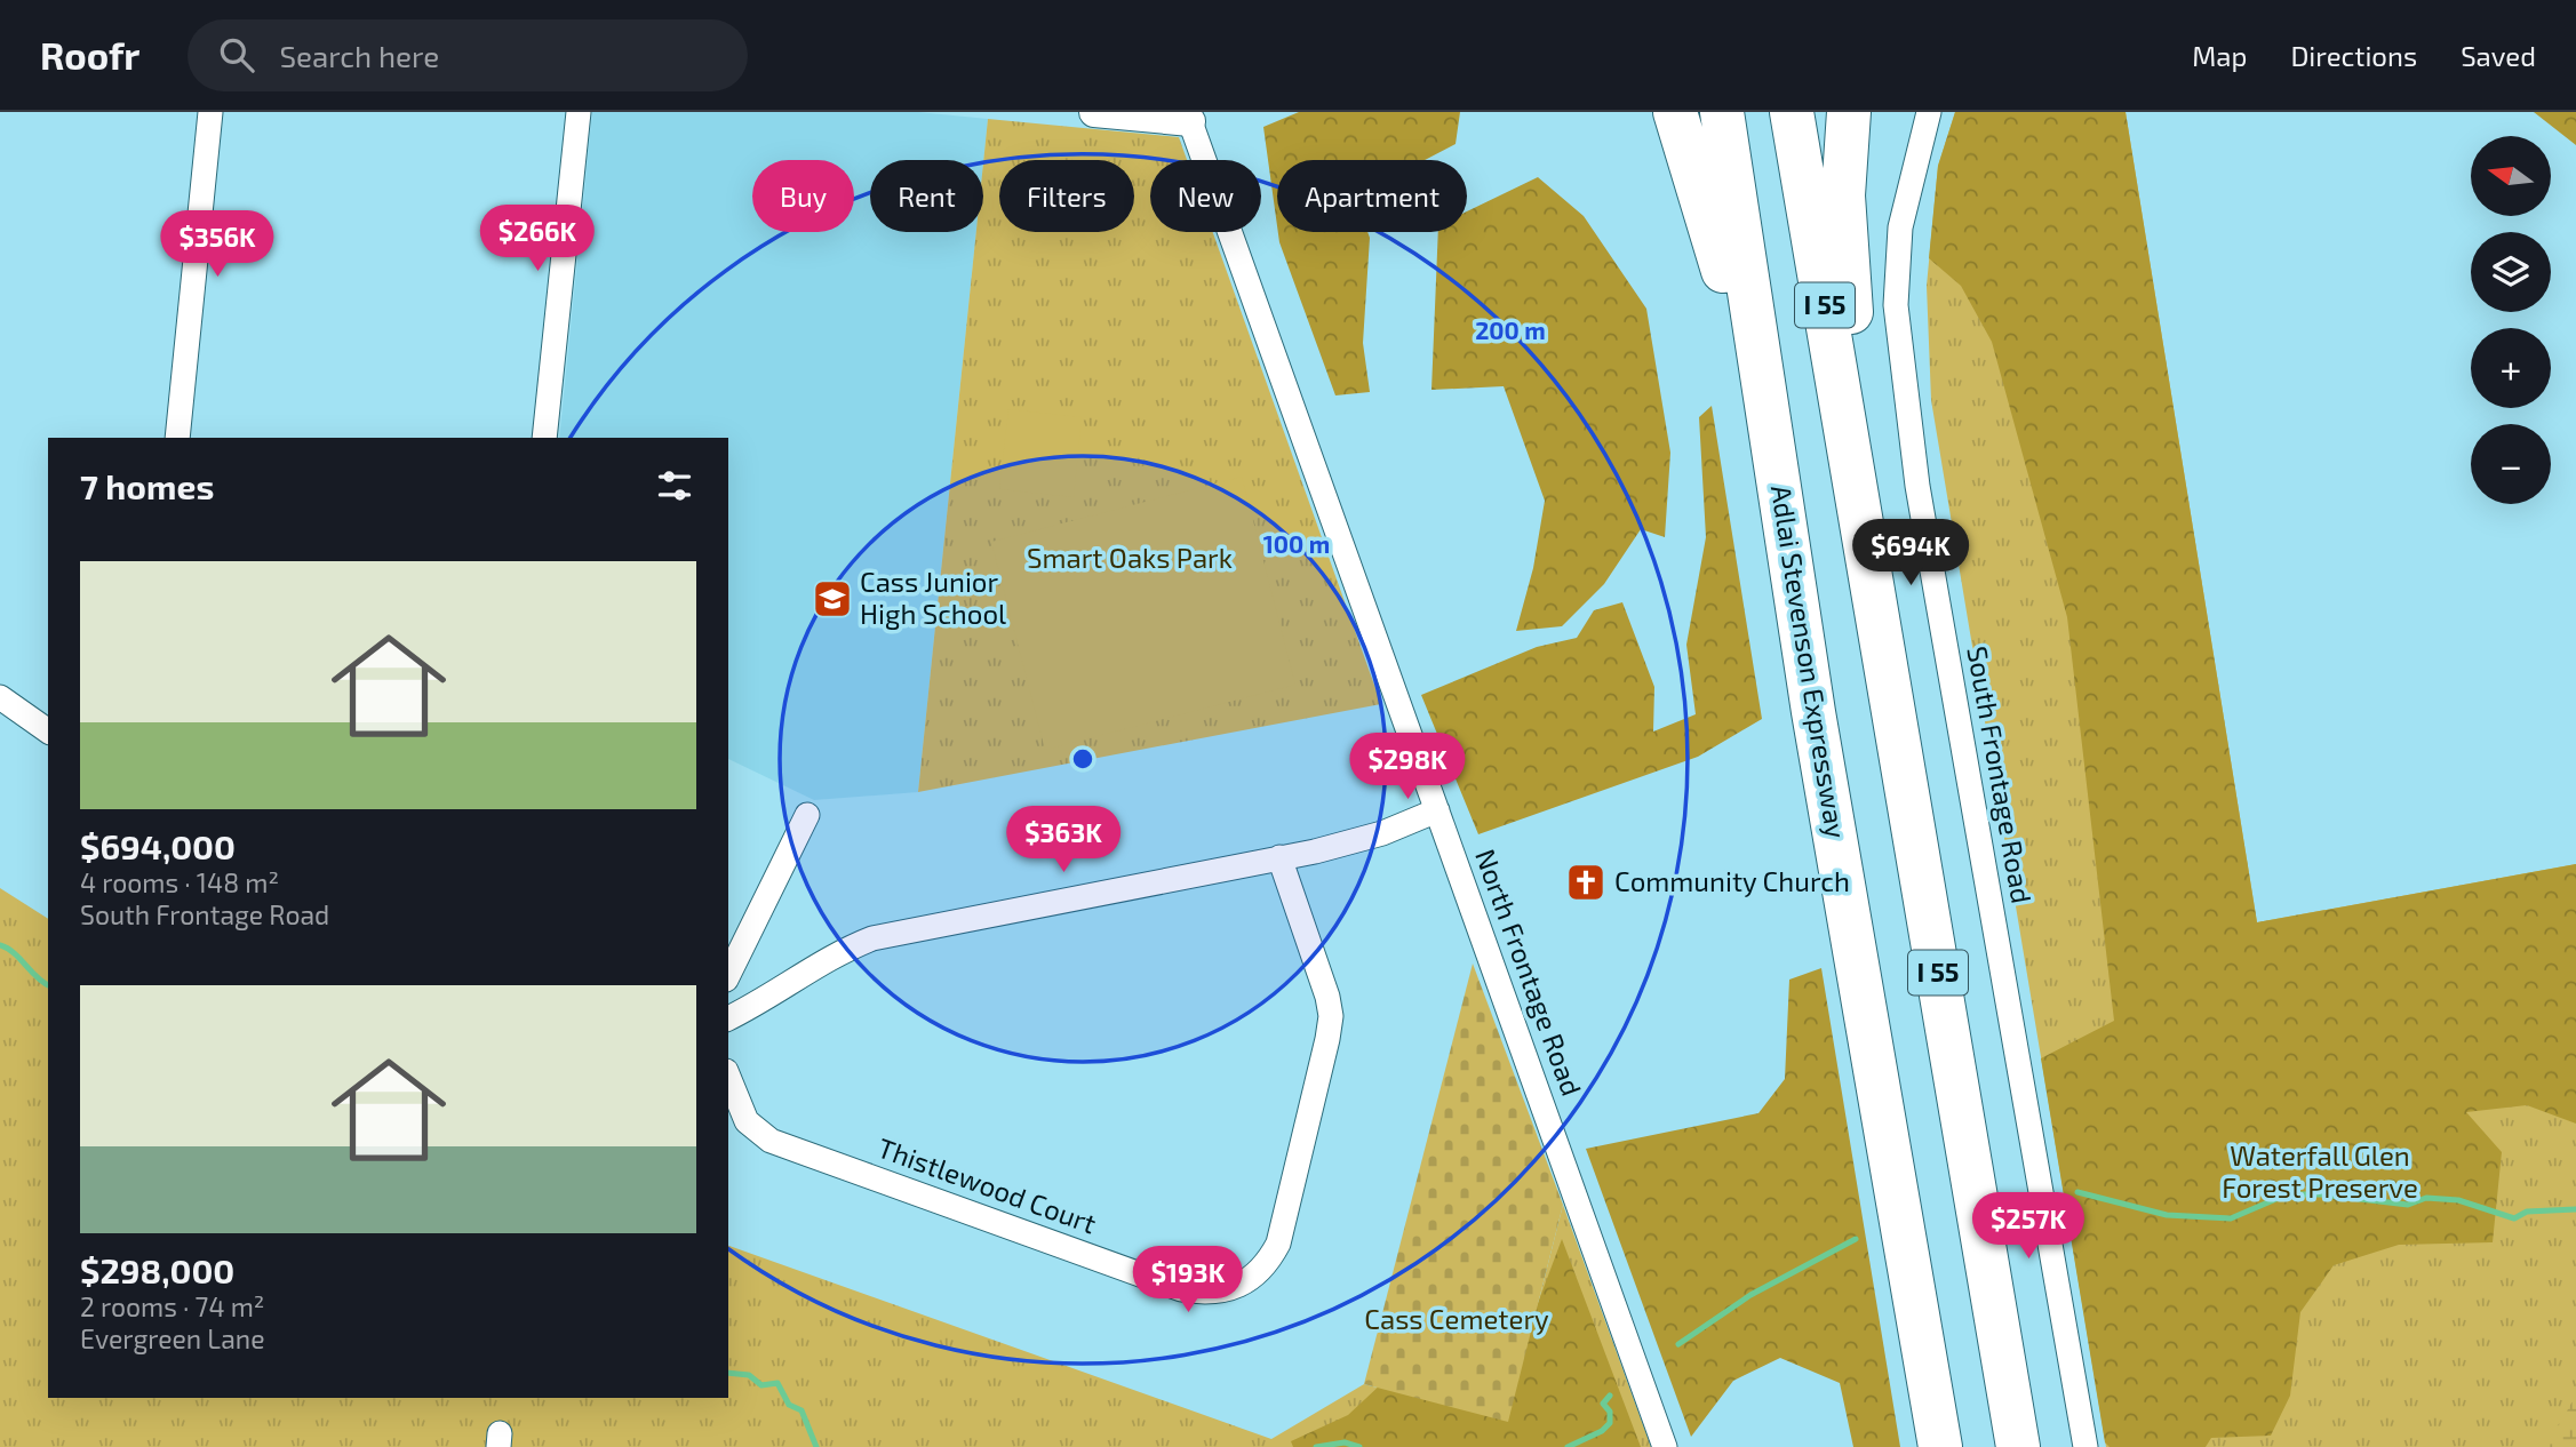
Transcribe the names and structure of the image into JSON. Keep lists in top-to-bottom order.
{
  "streets": {
    "highway": ["I 55", "Adlai Stevenson Expressway"],
    "street": ["South Frontage Road", "North Frontage Road", "Thistlewood Court"]
  },
  "parks": ["Smart Oaks Park", "Waterfall Glen Forest Preserve", "Cass Cemetery"],
  "places": {
    "school or university": ["Cass Junior High School"],
    "church": ["Community Church"]
  },
  "north": "left",
  "page": {
    "header": "Roofr",
    "search": "Search here",
    "nav": ["Map", "Directions", "Saved"],
    "map_buttons": ["+", "−"],
    "chip": [
      "Buy",
      "Rent",
      "Filters",
      "New",
      "Apartment"
    ],
    "price": [
      "$266K",
      "$356K",
      "$694K",
      "$298K",
      "$363K",
      "$257K",
      "$193K"
    ],
    "heading": "7 homes",
    "list": [
      {
        "name": "$694,000",
        "note": "4 rooms · 148 m² · South Frontage Road"
      },
      {
        "name": "$298,000",
        "note": "2 rooms · 74 m² · Evergreen Lane"
      }
    ]
  },
  "rings": ["200 m", "100 m"]
}
